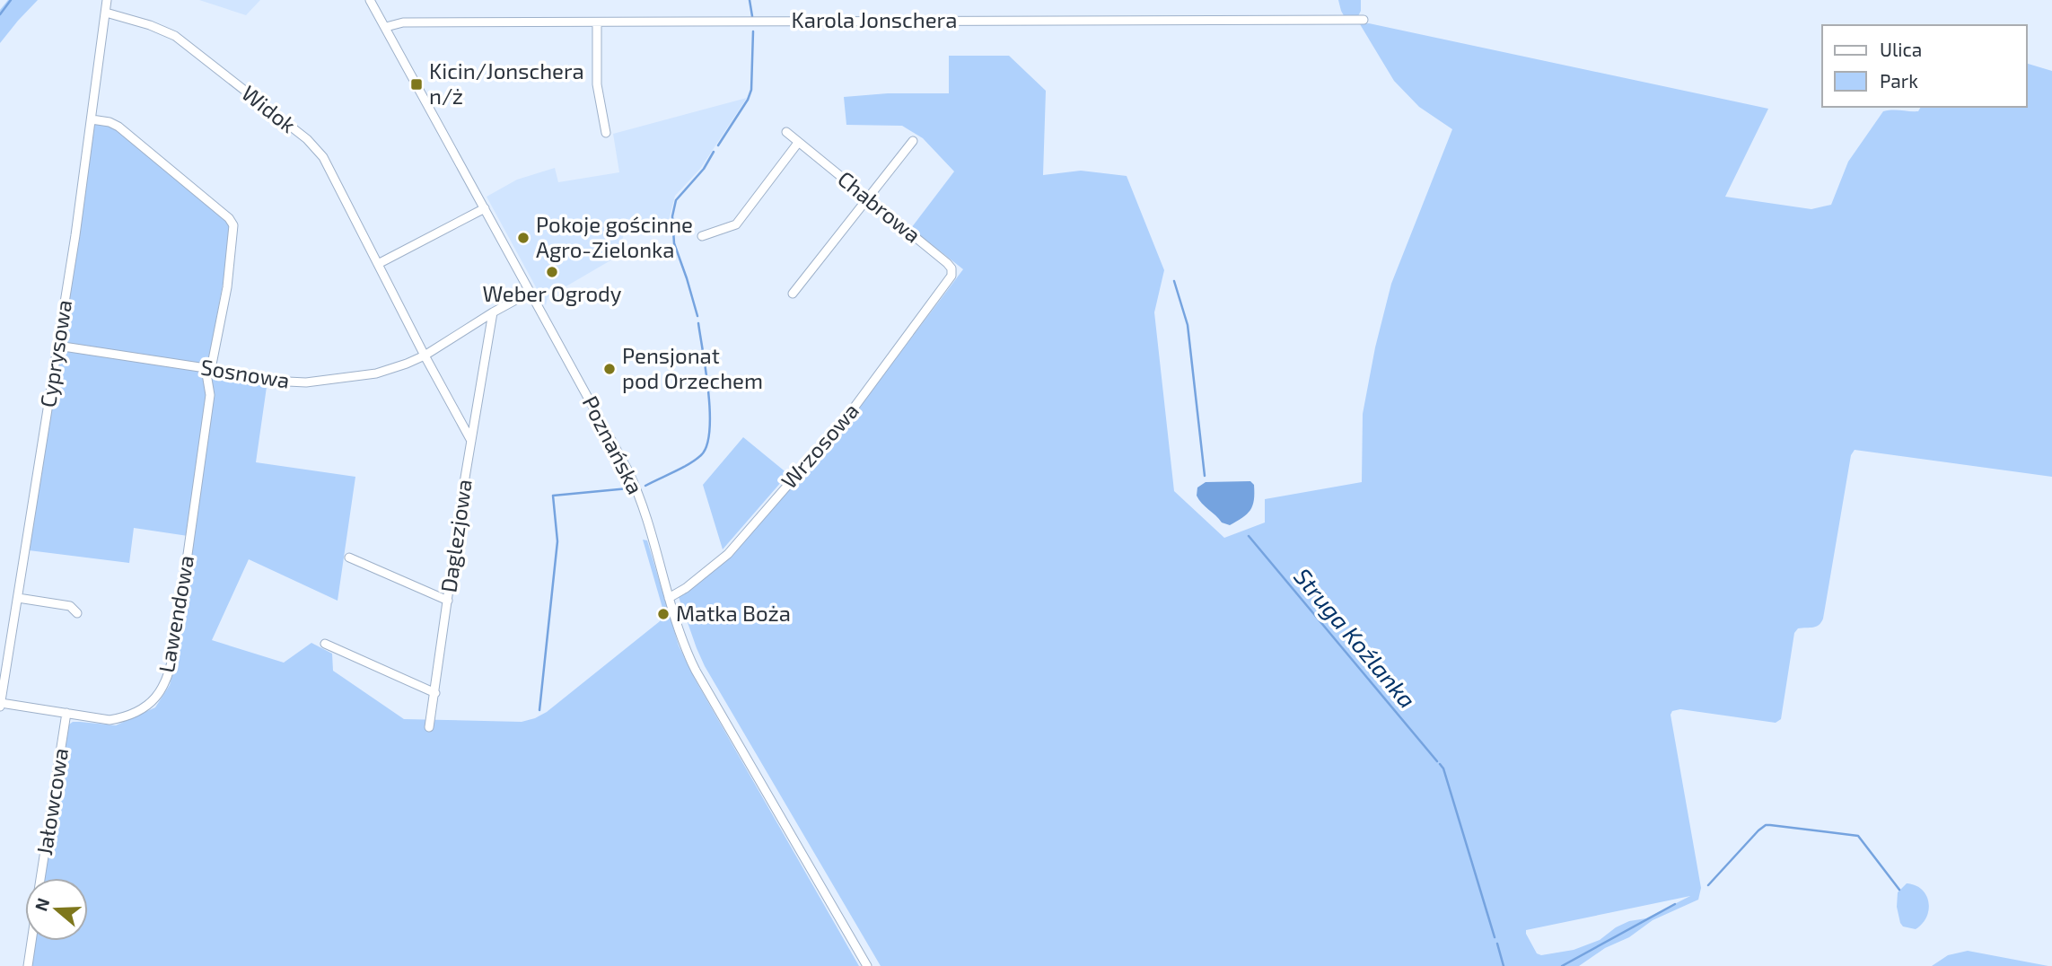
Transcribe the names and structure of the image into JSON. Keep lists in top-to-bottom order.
{
  "streets": {
    "street": [
      "Karola Jonschera",
      "Widok",
      "Chabrowa",
      "Cyprysowa",
      "Sosnowa",
      "Poznańska",
      "Wrzosowa",
      "Daglezjowa",
      "Lawendowa",
      "Jałowcowa"
    ]
  },
  "crossings": [
    ["Karola Jonschera", "Poznańska"],
    ["Widok", "Cyprysowa"],
    ["Widok", "Sosnowa"],
    ["Chabrowa", "Wrzosowa"],
    ["Cyprysowa", "Sosnowa"],
    ["Cyprysowa", "Lawendowa"],
    ["Sosnowa", "Poznańska"],
    ["Sosnowa", "Daglezjowa"],
    ["Sosnowa", "Lawendowa"],
    ["Poznańska", "Wrzosowa"],
    ["Lawendowa", "Jałowcowa"]
  ],
  "water": ["Struga Koźlanka"],
  "places": {
    "transit": ["Kicin/Jonschera n/ż"],
    "other": [
      "Pokoje gościnne Agro-Zielonka",
      "Weber Ogrody",
      "Pensjonat pod Orzechem",
      "Matka Boża"
    ]
  },
  "legend": ["Ulica", "Park"],
  "north": "left"
}
